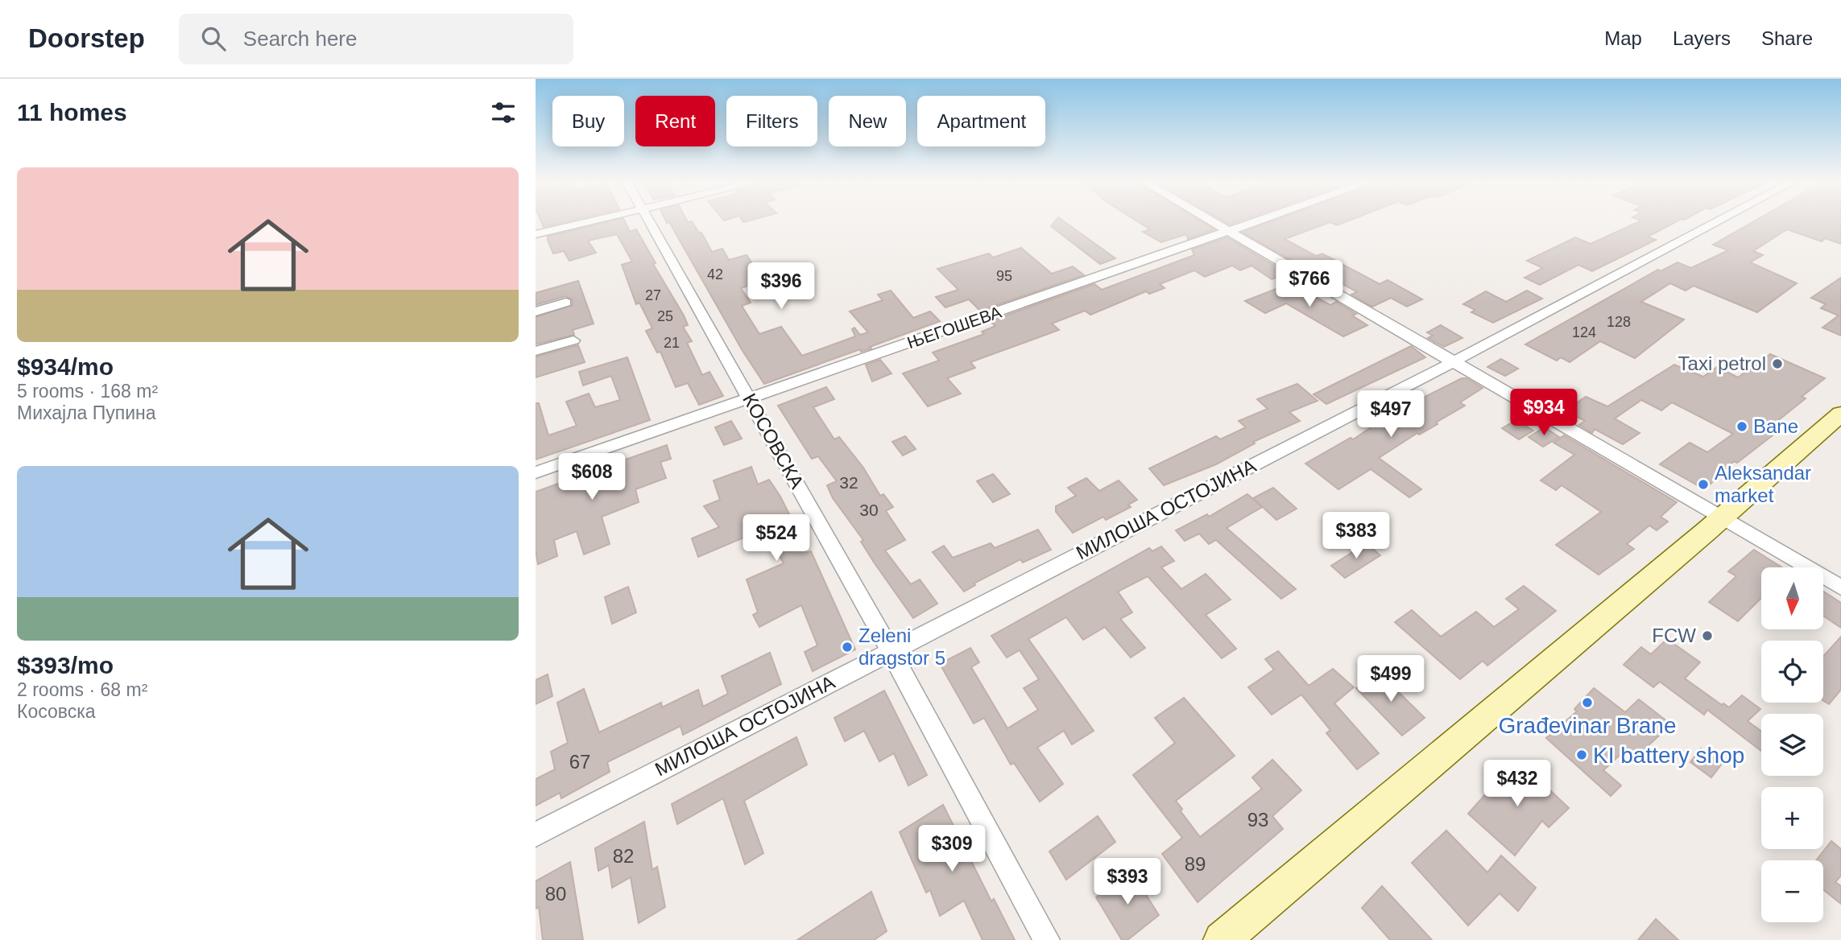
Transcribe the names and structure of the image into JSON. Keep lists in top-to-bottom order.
{
  "streets": {
    "street": ["ЊЕГОШЕВА", "КОСОВСКА", "МИЛОША ОСТОЈИНА"]
  },
  "crossings": [
    ["ЊЕГОШЕВА", "КОСОВСКА"],
    ["КОСОВСКА", "МИЛОША ОСТОЈИНА"]
  ],
  "places": [
    "Taxi petrol",
    "Bane",
    "Aleksandar market",
    "FCW",
    "Zeleni dragstor 5",
    "Građevinar Brane",
    "KI battery shop"
  ],
  "house_numbers": [
    "42",
    "95",
    "27",
    "25",
    "128",
    "124",
    "21",
    "32",
    "30",
    "67",
    "93",
    "82",
    "89",
    "80"
  ],
  "north": "bottom",
  "page": {
    "header": "Doorstep",
    "search": "Search here",
    "nav": ["Map", "Layers", "Share"],
    "heading": "11 homes",
    "chip": [
      "Buy",
      "Rent",
      "Filters",
      "New",
      "Apartment"
    ],
    "list": [
      {
        "name": "$934/mo",
        "note": "5 rooms · 168 m² · Михајла Пупина"
      },
      {
        "name": "$393/mo",
        "note": "2 rooms · 68 m² · Косовска"
      }
    ],
    "price": [
      "$766",
      "$396",
      "$934",
      "$497",
      "$608",
      "$383",
      "$524",
      "$499",
      "$432",
      "$309",
      "$393"
    ],
    "map_buttons": ["+", "−"]
  }
}
